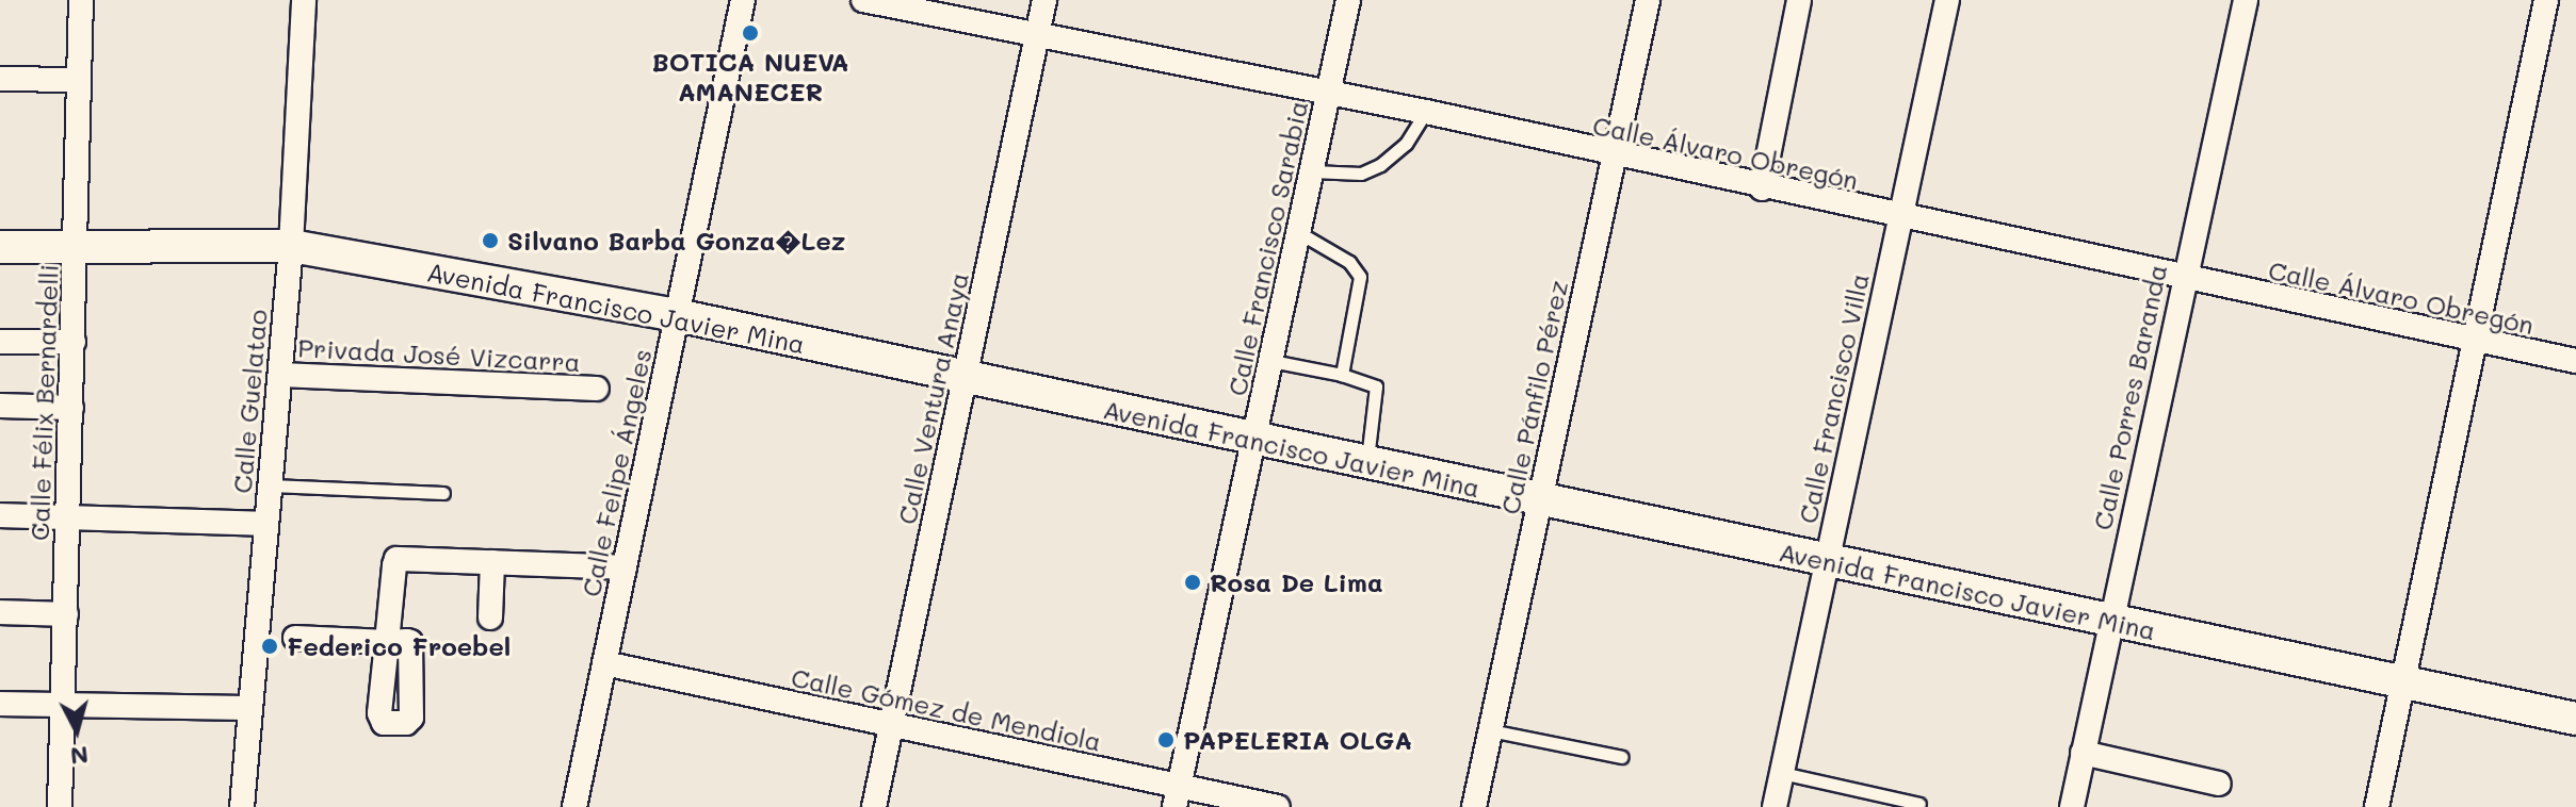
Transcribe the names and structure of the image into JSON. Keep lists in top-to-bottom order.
{
  "streets": {
    "main road": ["Avenida Francisco Javier Mina"],
    "street": [
      "Calle Álvaro Obregón",
      "Calle Francisco Sarabia",
      "Privada José Vizcarra",
      "Calle Pánfilo Pérez",
      "Calle Porres Baranda",
      "Calle Ventura Anaya",
      "Calle Francisco Villa",
      "Calle Guelatao",
      "Calle Félix Bernardelli",
      "Calle Felipe Ángeles",
      "Calle Gómez de Mendiola"
    ]
  },
  "crossings": [
    ["Calle Álvaro Obregón", "Calle Francisco Sarabia"],
    ["Calle Álvaro Obregón", "Calle Pánfilo Pérez"],
    ["Calle Álvaro Obregón", "Calle Porres Baranda"],
    ["Calle Álvaro Obregón", "Calle Ventura Anaya"],
    ["Calle Álvaro Obregón", "Calle Francisco Villa"],
    ["Calle Francisco Sarabia", "Avenida Francisco Javier Mina"],
    ["Calle Francisco Sarabia", "Calle Gómez de Mendiola"],
    ["Avenida Francisco Javier Mina", "Calle Pánfilo Pérez"],
    ["Avenida Francisco Javier Mina", "Calle Porres Baranda"],
    ["Avenida Francisco Javier Mina", "Calle Ventura Anaya"],
    ["Avenida Francisco Javier Mina", "Calle Francisco Villa"],
    ["Avenida Francisco Javier Mina", "Calle Guelatao"],
    ["Avenida Francisco Javier Mina", "Calle Félix Bernardelli"],
    ["Avenida Francisco Javier Mina", "Calle Felipe Ángeles"],
    ["Privada José Vizcarra", "Calle Guelatao"],
    ["Calle Ventura Anaya", "Calle Gómez de Mendiola"],
    ["Calle Felipe Ángeles", "Calle Gómez de Mendiola"]
  ],
  "places": [
    "BOTICA NUEVA AMANECER",
    "Silvano Barba Gonza�Lez",
    "Rosa De Lima",
    "Federico Froebel",
    "PAPELERIA OLGA"
  ],
  "north": "bottom"
}
